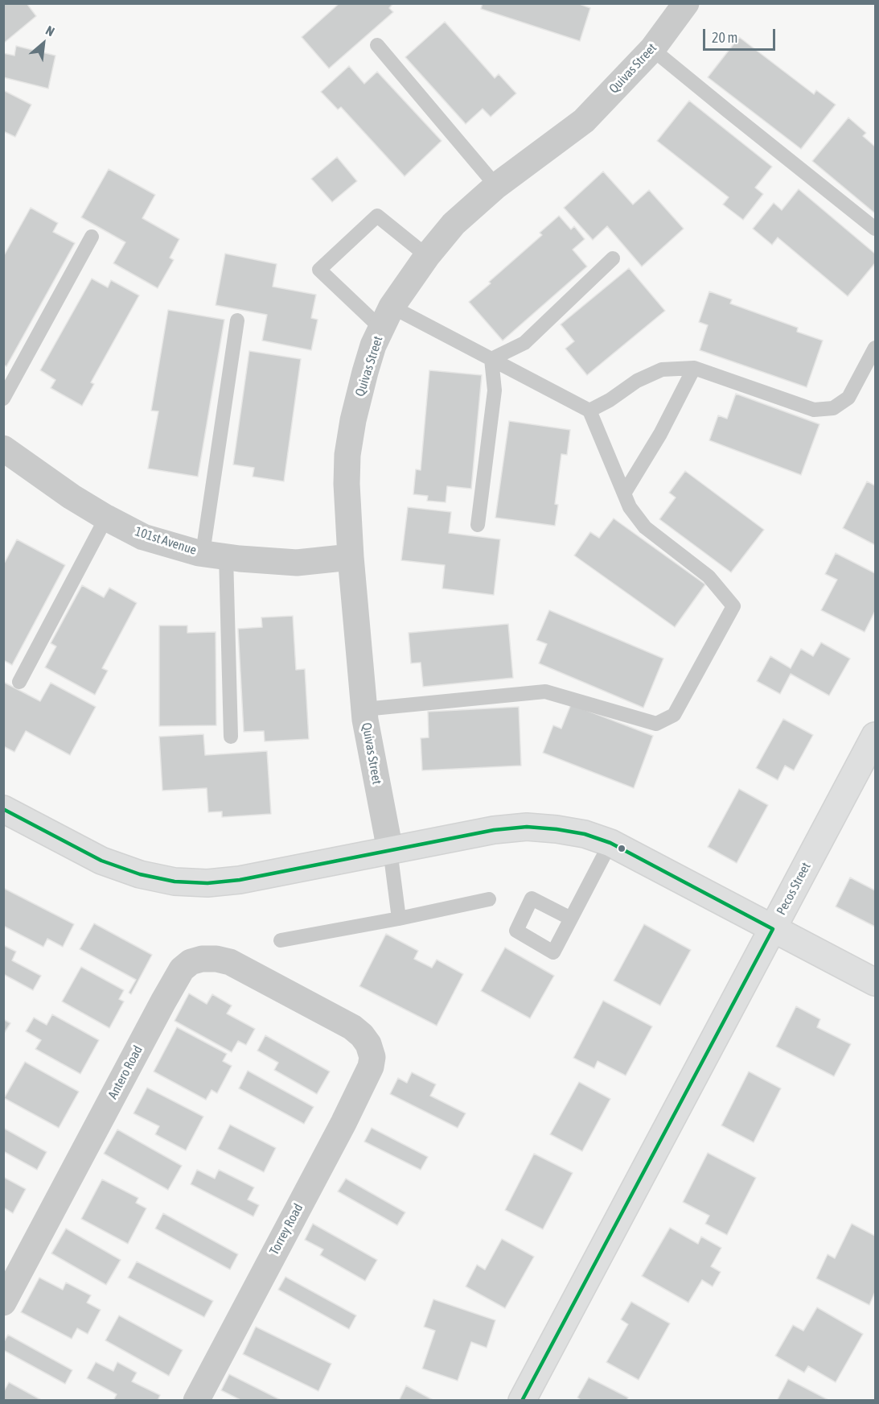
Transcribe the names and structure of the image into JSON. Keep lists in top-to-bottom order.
{
  "streets": {
    "street": [
      "Quivas Street",
      "101st Avenue",
      "Pecos Street",
      "Antero Road",
      "Torrey Road"
    ]
  },
  "crossings": [
    ["Quivas Street", "101st Avenue"],
    ["Antero Road", "Torrey Road"]
  ],
  "scale_bar": "20 m",
  "north": "top right"
}
